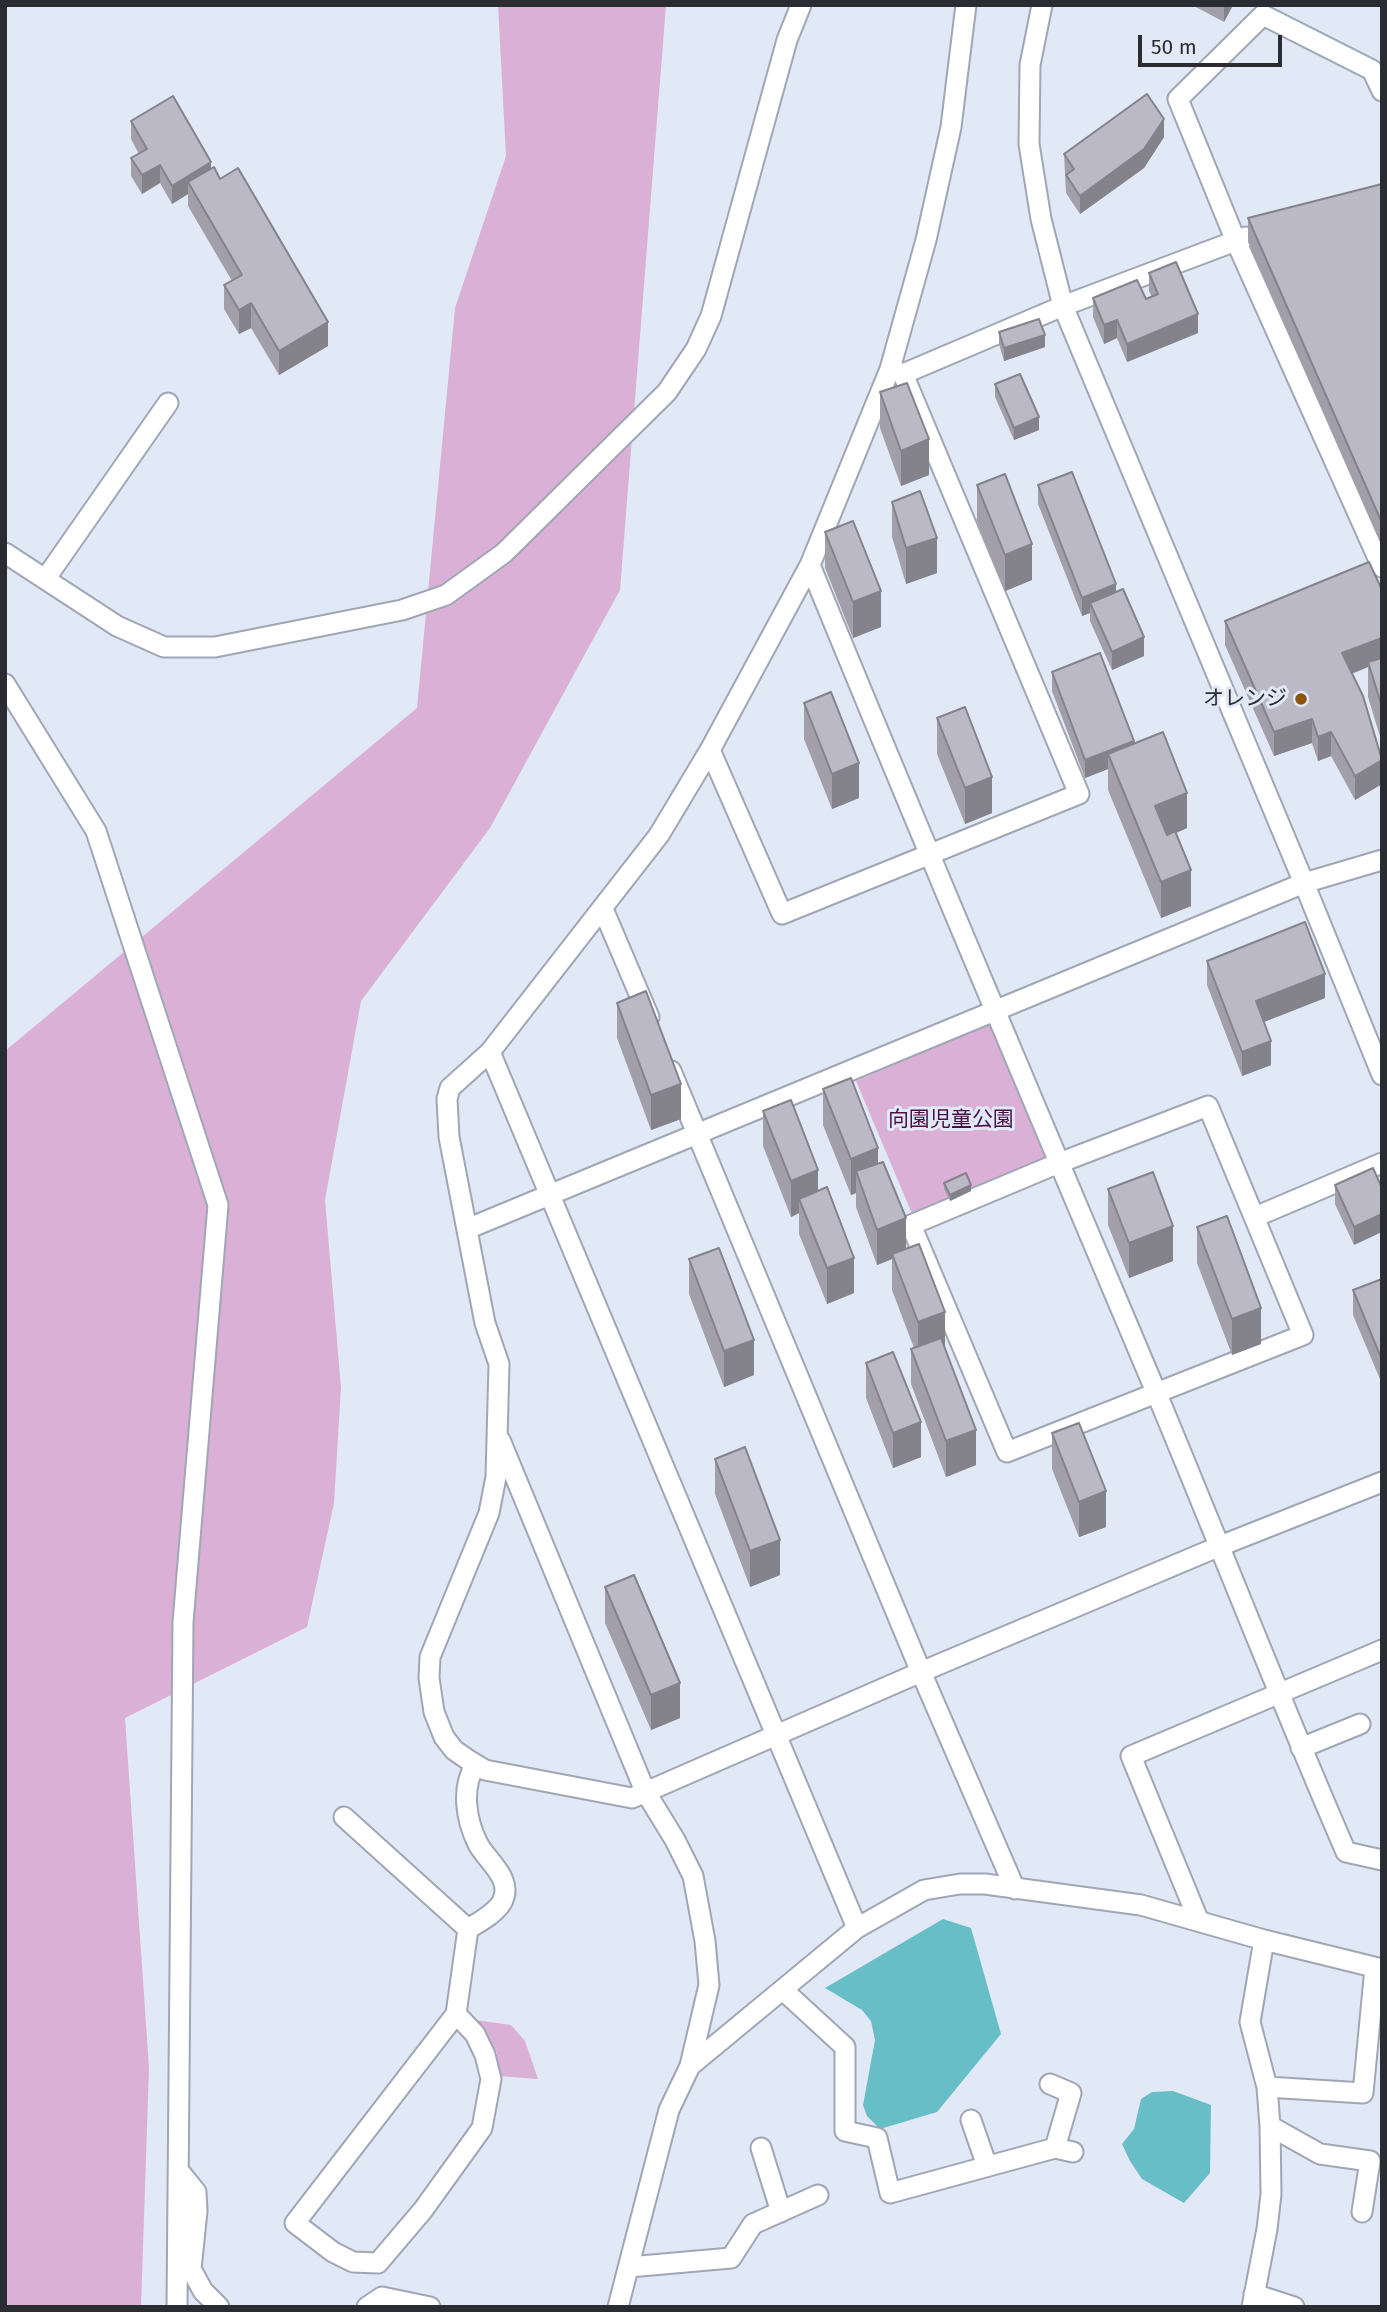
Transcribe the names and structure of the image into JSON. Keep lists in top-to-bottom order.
{
  "parks": ["向園児童公園"],
  "places": ["オレンジ"],
  "scale_bar": "50 m"
}
